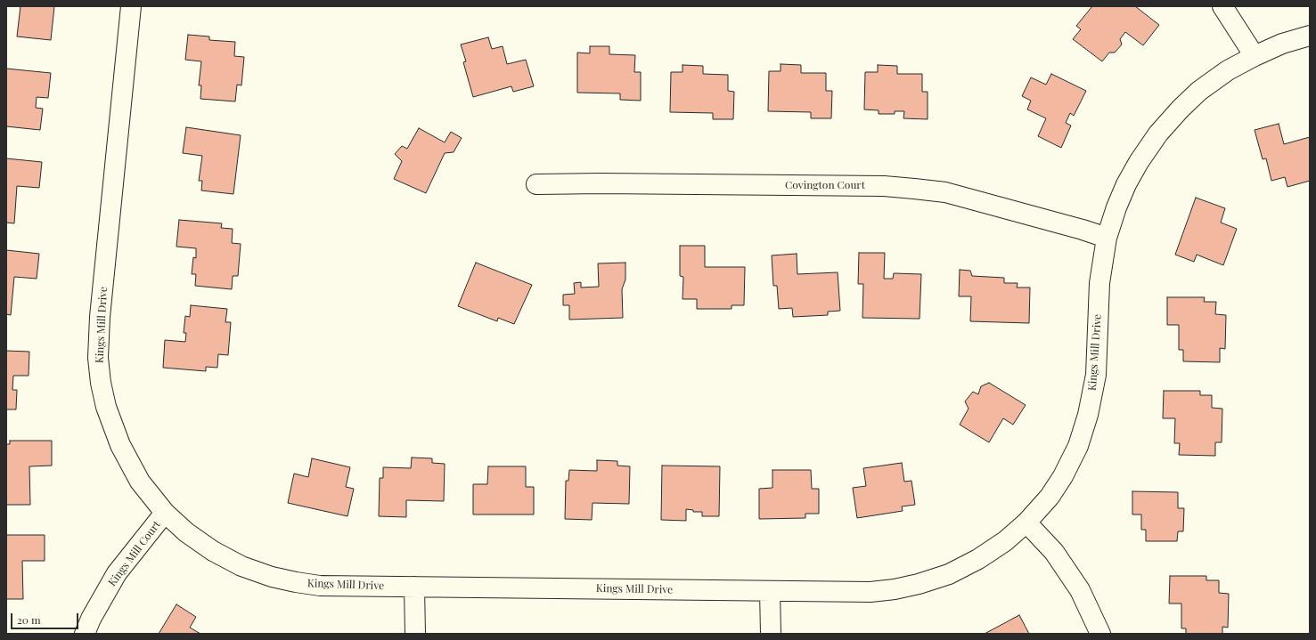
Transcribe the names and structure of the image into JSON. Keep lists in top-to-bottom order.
{
  "streets": {
    "street": ["Covington Court", "Kings Mill Drive", "Kings Mill Court"]
  },
  "crossings": [
    ["Covington Court", "Kings Mill Drive"],
    ["Kings Mill Drive", "Kings Mill Court"]
  ],
  "scale_bar": "20 m"
}
